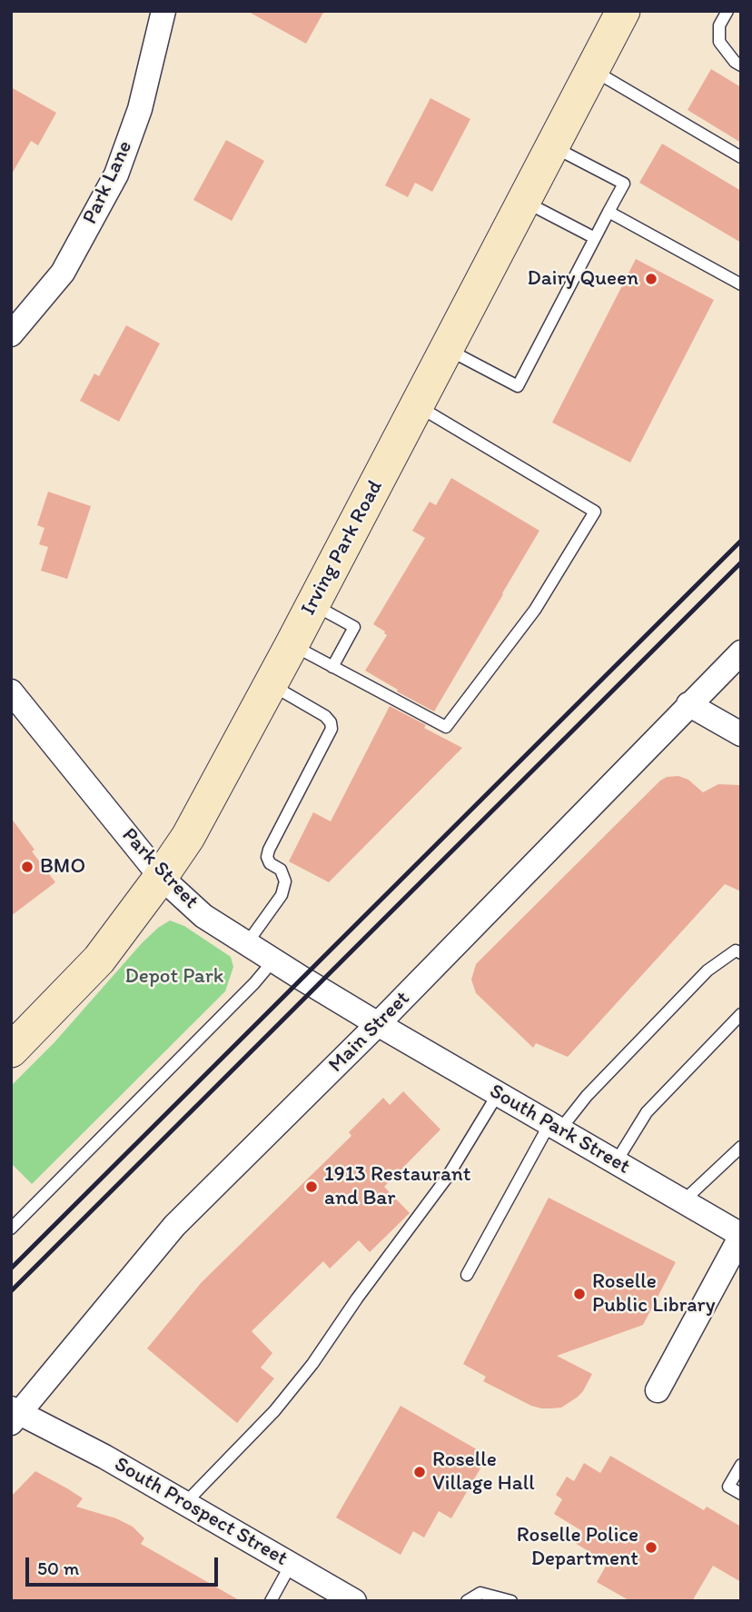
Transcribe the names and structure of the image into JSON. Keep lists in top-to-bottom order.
{
  "streets": {
    "main road": ["Irving Park Road"],
    "street": [
      "Park Lane",
      "Park Street",
      "Main Street",
      "South Park Street",
      "South Prospect Street"
    ]
  },
  "crossings": [
    ["Irving Park Road", "Park Street"],
    ["Park Street", "Main Street"],
    ["Park Street", "South Park Street"],
    ["Main Street", "South Park Street"],
    ["Main Street", "South Prospect Street"]
  ],
  "parks": ["Depot Park"],
  "places": [
    "Dairy Queen",
    "BMO",
    "1913 Restaurant and Bar",
    "Roselle Public Library",
    "Roselle Village Hall",
    "Roselle Police Department"
  ],
  "scale_bar": "50 m"
}
